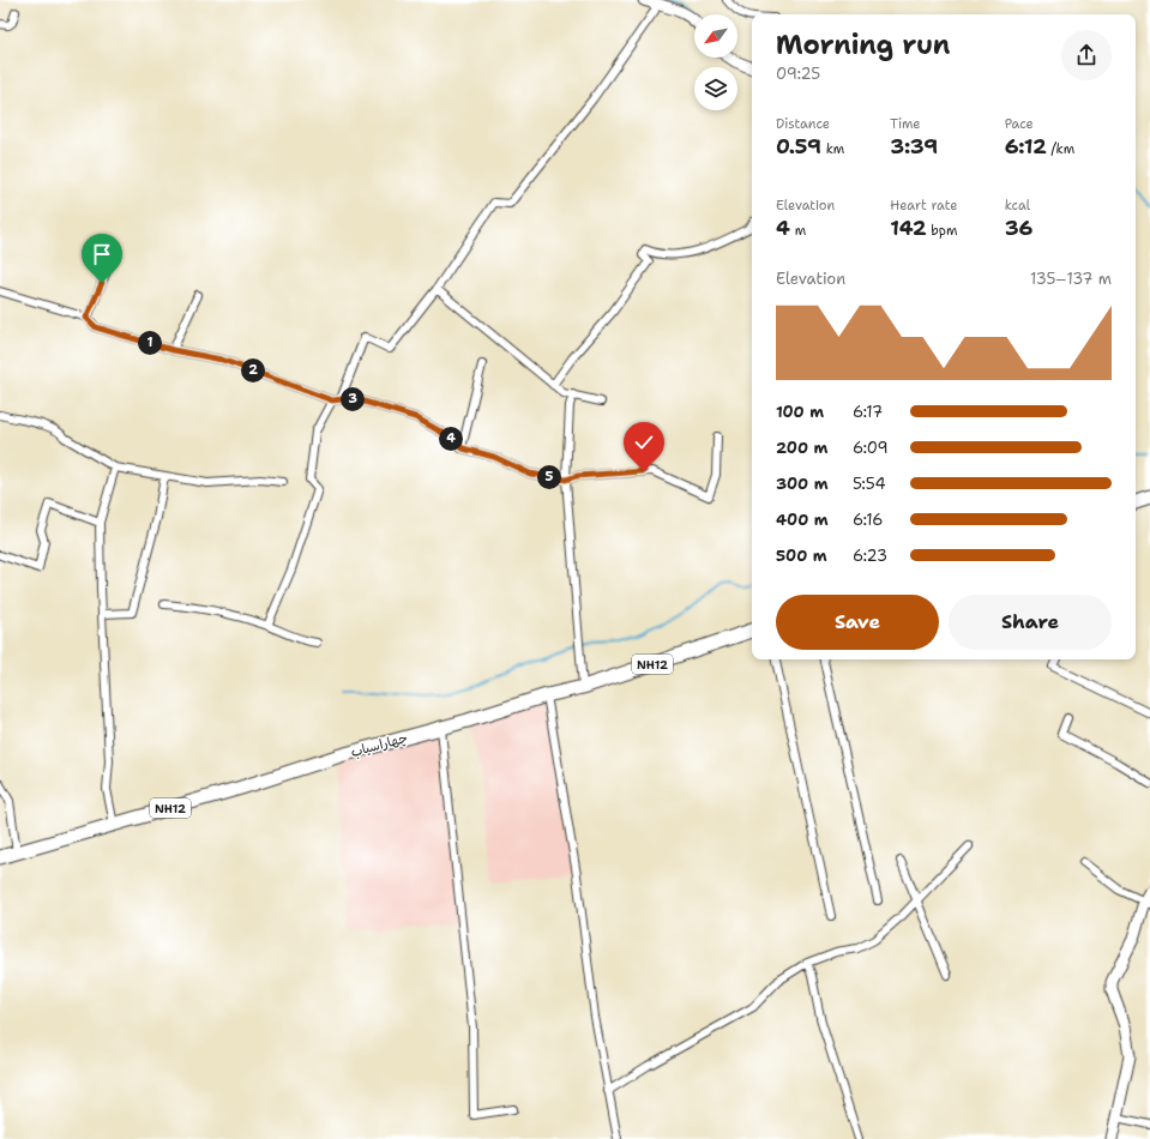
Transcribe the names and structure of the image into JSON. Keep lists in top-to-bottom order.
{
  "streets": {
    "highway": ["NH12", "چهاراسیاب"]
  },
  "north": "bottom left",
  "page": {
    "heading": ["Morning run", "09:25"],
    "stats": [
      ["Distance", "0.59 km"],
      ["Time", "3:39"],
      ["Pace", "6:12 /km"],
      ["Elevation", "4 m"],
      ["Heart rate", "142 bpm"],
      ["kcal", "36"]
    ],
    "chart": ["Elevation", "135–137 m"],
    "pins": [
      "1",
      "2",
      "3",
      "4",
      "5"
    ],
    "list": [
      {
        "name": "100 m",
        "note": "6:17"
      },
      {
        "name": "200 m",
        "note": "6:09"
      },
      {
        "name": "300 m",
        "note": "5:54"
      },
      {
        "name": "400 m",
        "note": "6:16"
      },
      {
        "name": "500 m",
        "note": "6:23"
      }
    ],
    "buttons": ["Save", "Share"]
  }
}
